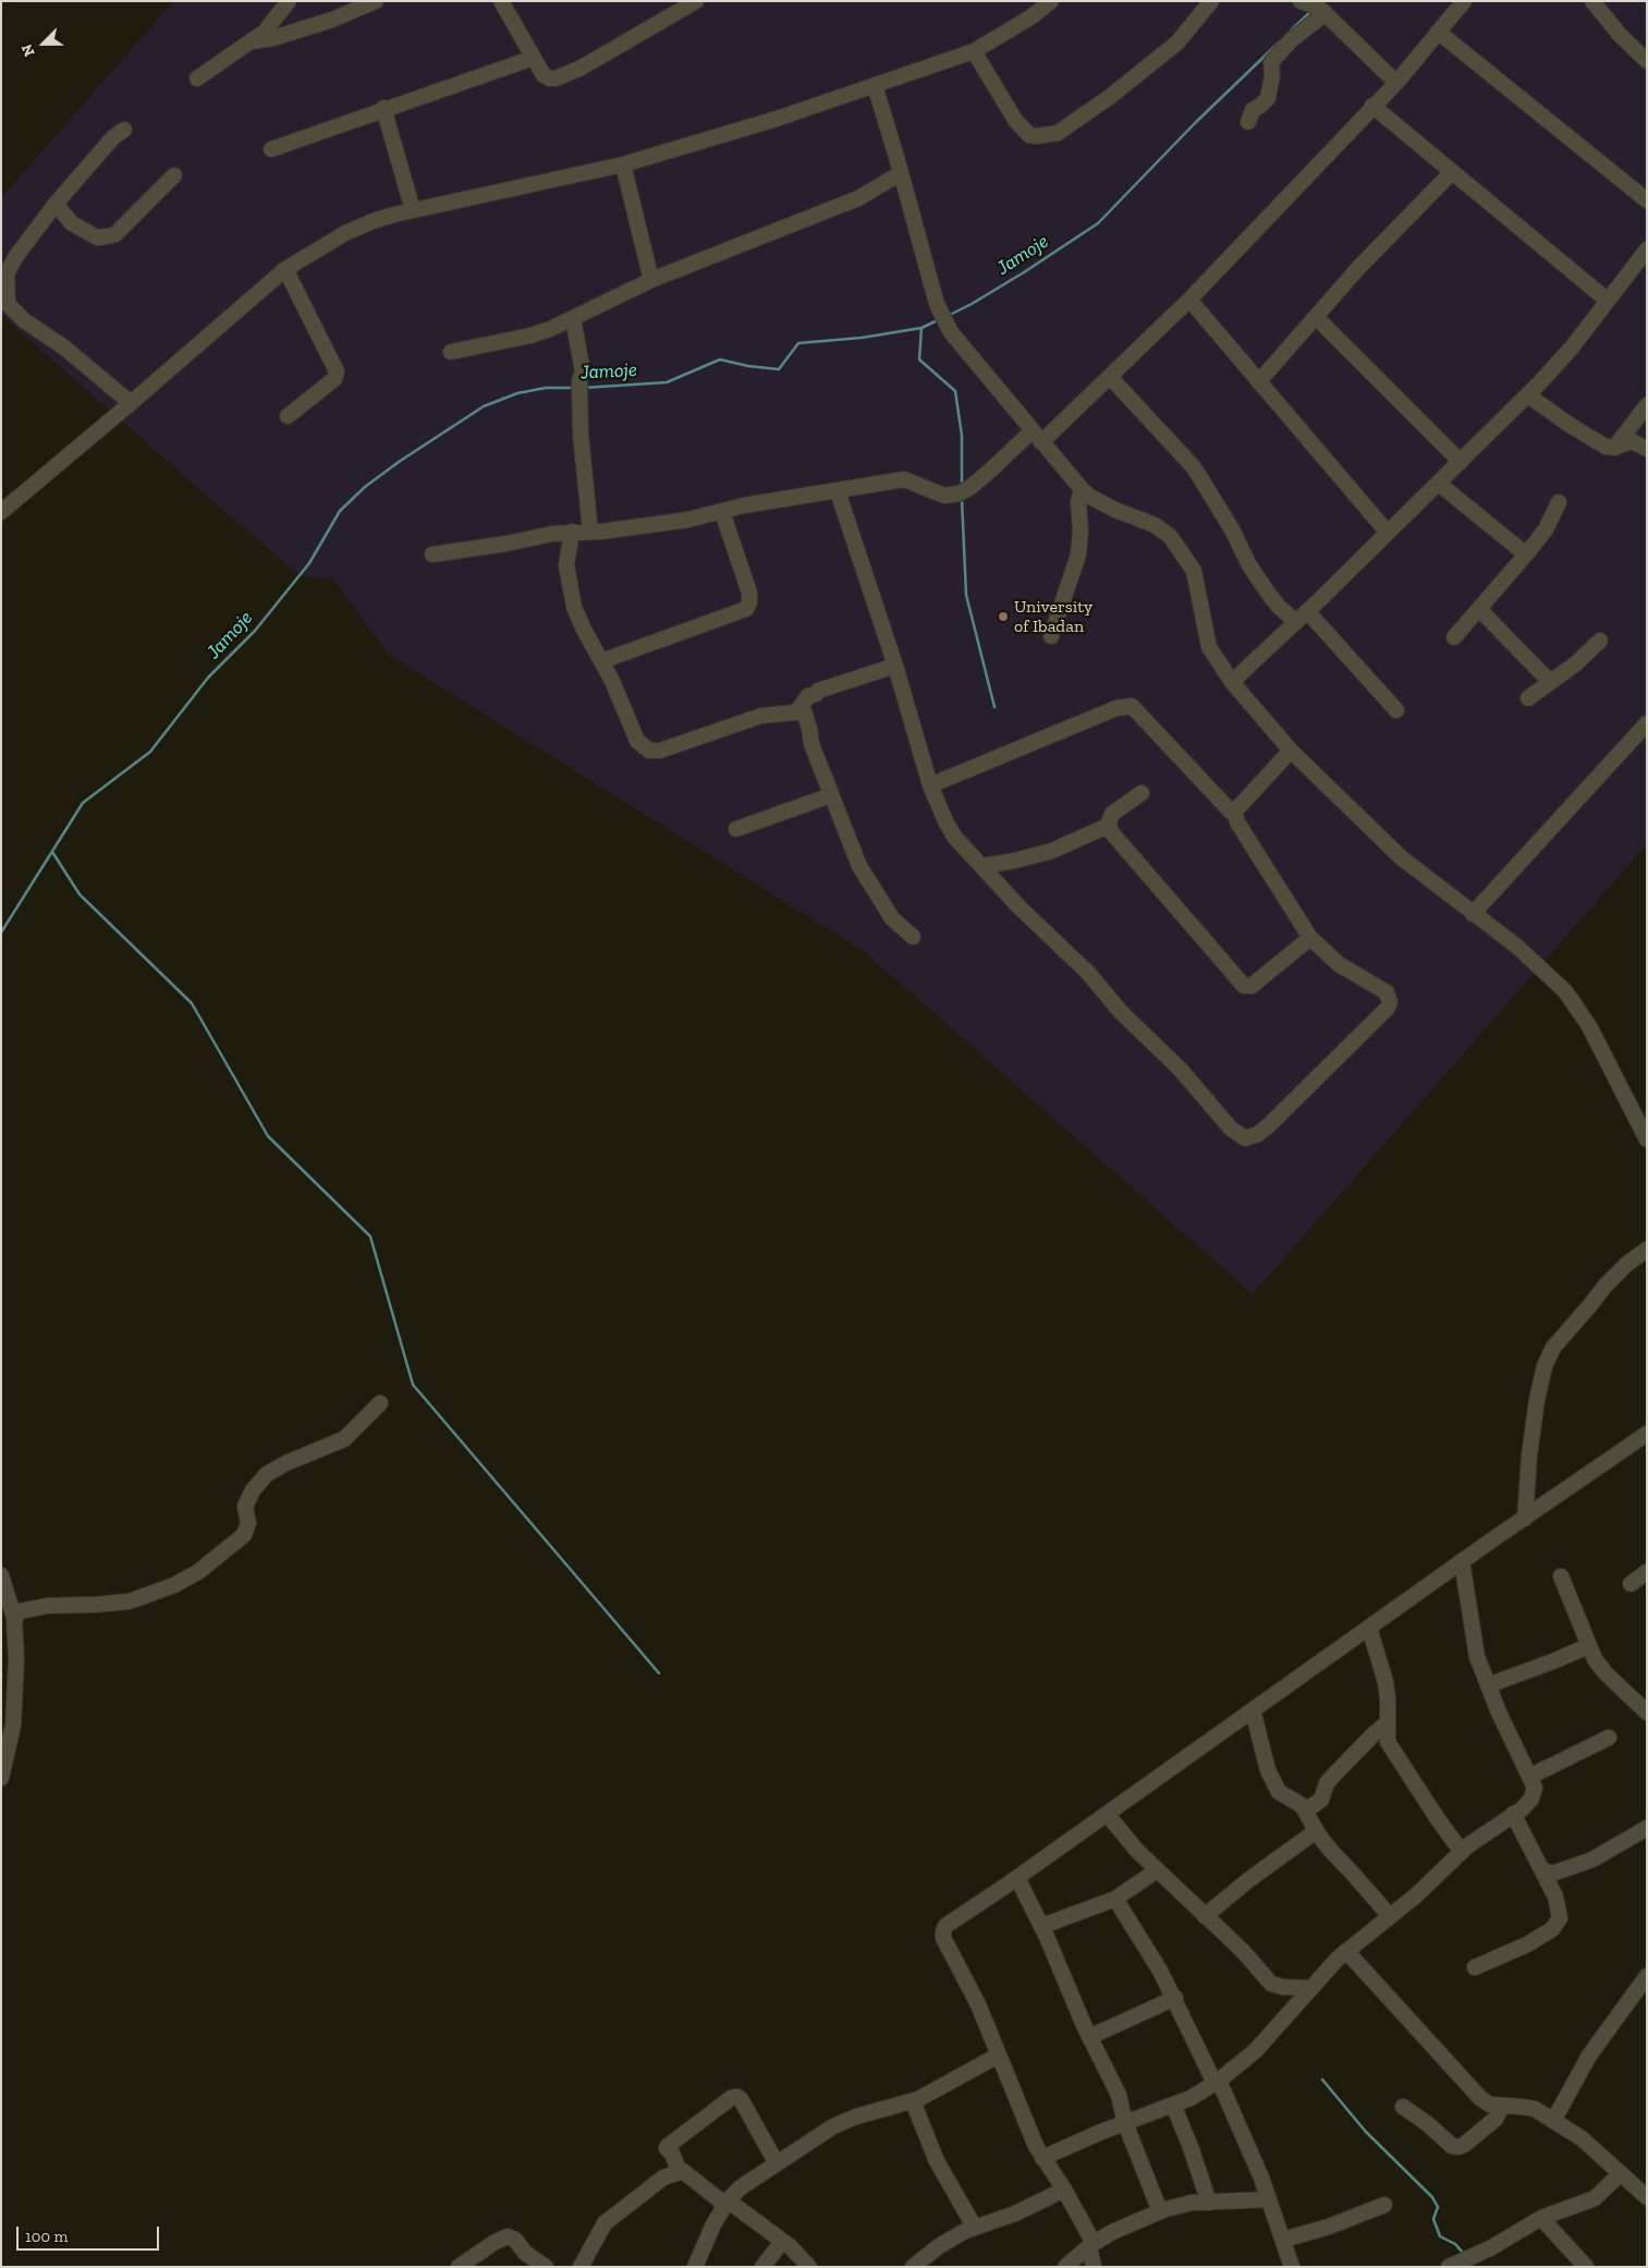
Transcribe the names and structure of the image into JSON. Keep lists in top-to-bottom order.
{
  "water": ["Jamoje"],
  "places": ["University of Ibadan"],
  "scale_bar": "100 m",
  "north": "bottom left"
}
